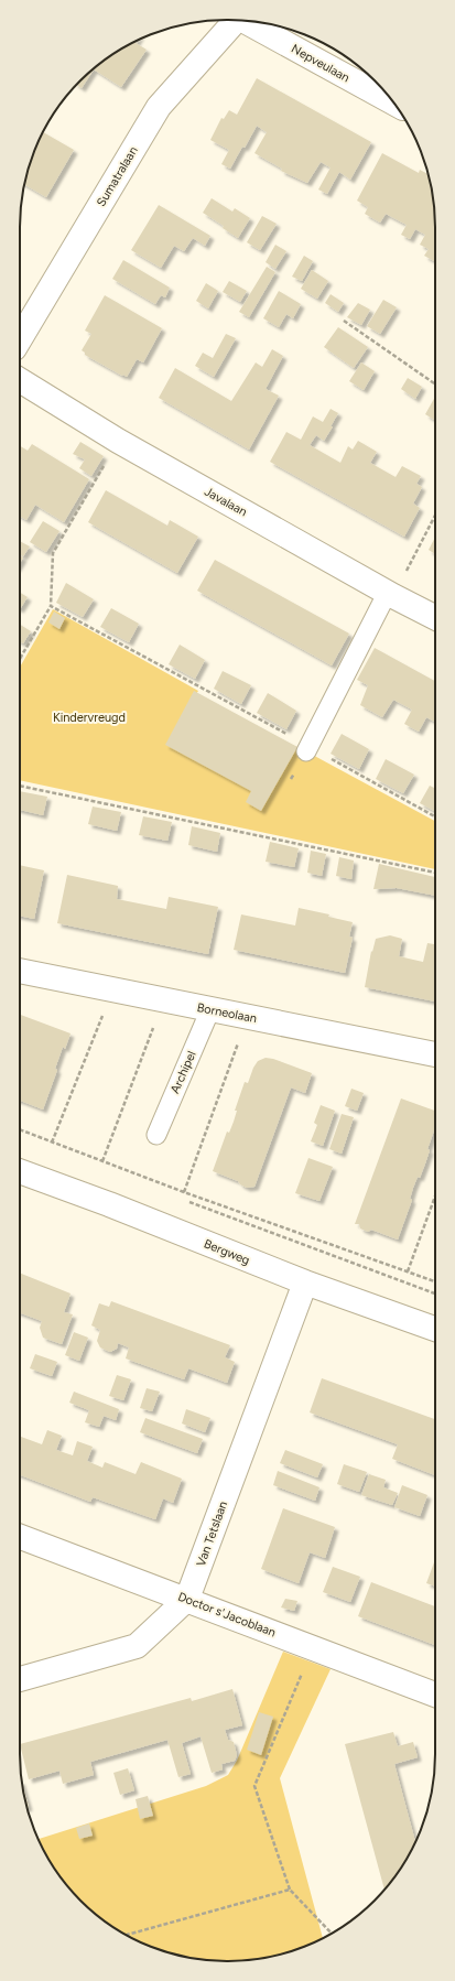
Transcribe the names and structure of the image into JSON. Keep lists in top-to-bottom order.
{
  "streets": {
    "street": [
      "Nepveulaan",
      "Sumatralaan",
      "Javalaan",
      "Borneolaan",
      "Bergweg",
      "Van Tetslaan",
      "Doctor s'Jacoblaan"
    ],
    "lane": ["Archipel"]
  },
  "crossings": [
    ["Borneolaan", "Archipel"],
    ["Bergweg", "Van Tetslaan"],
    ["Van Tetslaan", "Doctor s'Jacoblaan"]
  ],
  "parks": ["Kindervreugd"]
}
